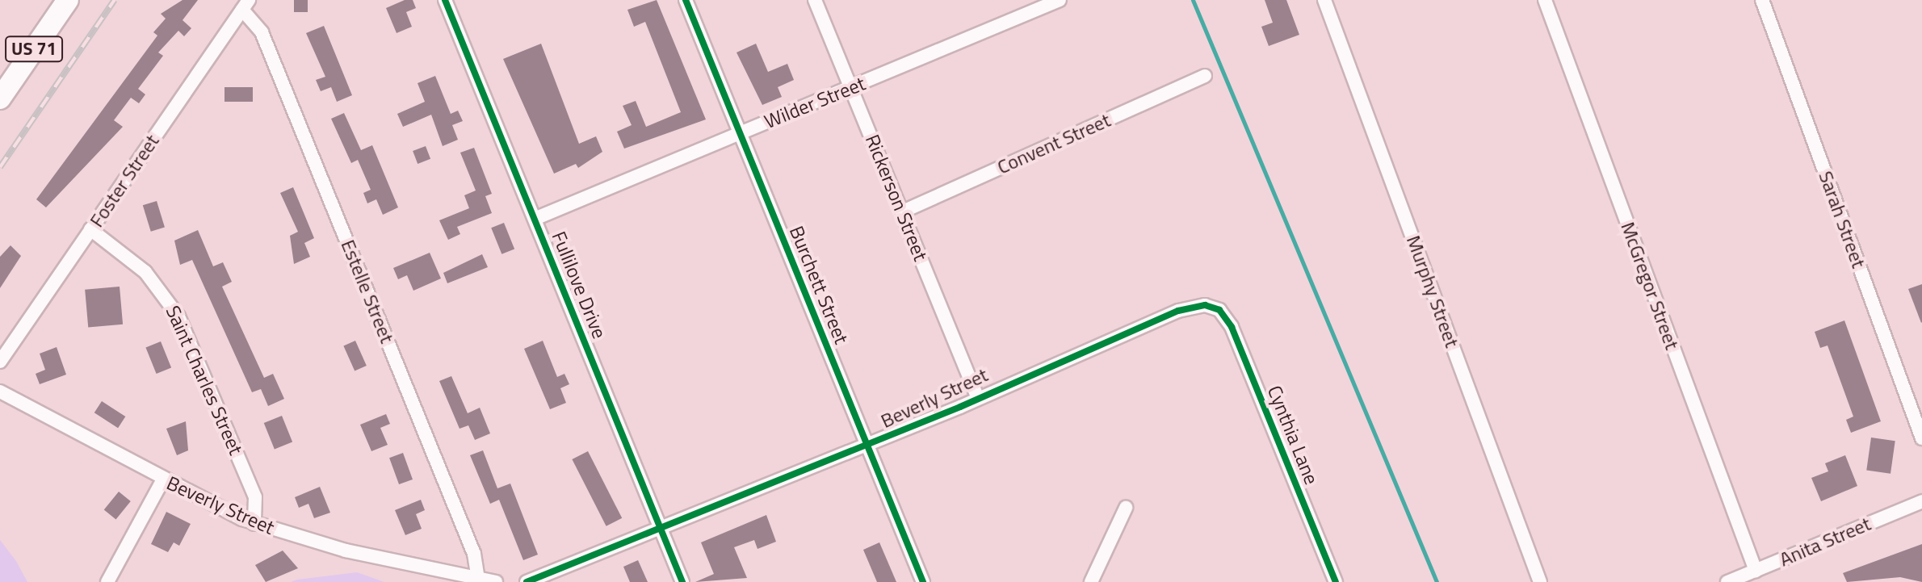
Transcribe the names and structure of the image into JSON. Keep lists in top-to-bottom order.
{
  "streets": {
    "main road": ["US 71"],
    "street": [
      "Wilder Street",
      "Convent Street",
      "Foster Street",
      "Rickerson Street",
      "Sarah Street",
      "Fullilove Drive",
      "Burchett Street",
      "McGregor Street",
      "Estelle Street",
      "Murphy Street",
      "Saint Charles Street",
      "Beverly Street",
      "Cynthia Lane",
      "Anita Street"
    ]
  },
  "crossings": [
    ["Wilder Street", "Rickerson Street"],
    ["Wilder Street", "Fullilove Drive"],
    ["Wilder Street", "Burchett Street"],
    ["Convent Street", "Rickerson Street"],
    ["Foster Street", "Estelle Street"],
    ["Foster Street", "Saint Charles Street"],
    ["Rickerson Street", "Beverly Street"],
    ["Fullilove Drive", "Beverly Street"],
    ["Burchett Street", "Beverly Street"],
    ["McGregor Street", "Anita Street"],
    ["Estelle Street", "Beverly Street"],
    ["Saint Charles Street", "Beverly Street"],
    ["Beverly Street", "Cynthia Lane"]
  ]
}
